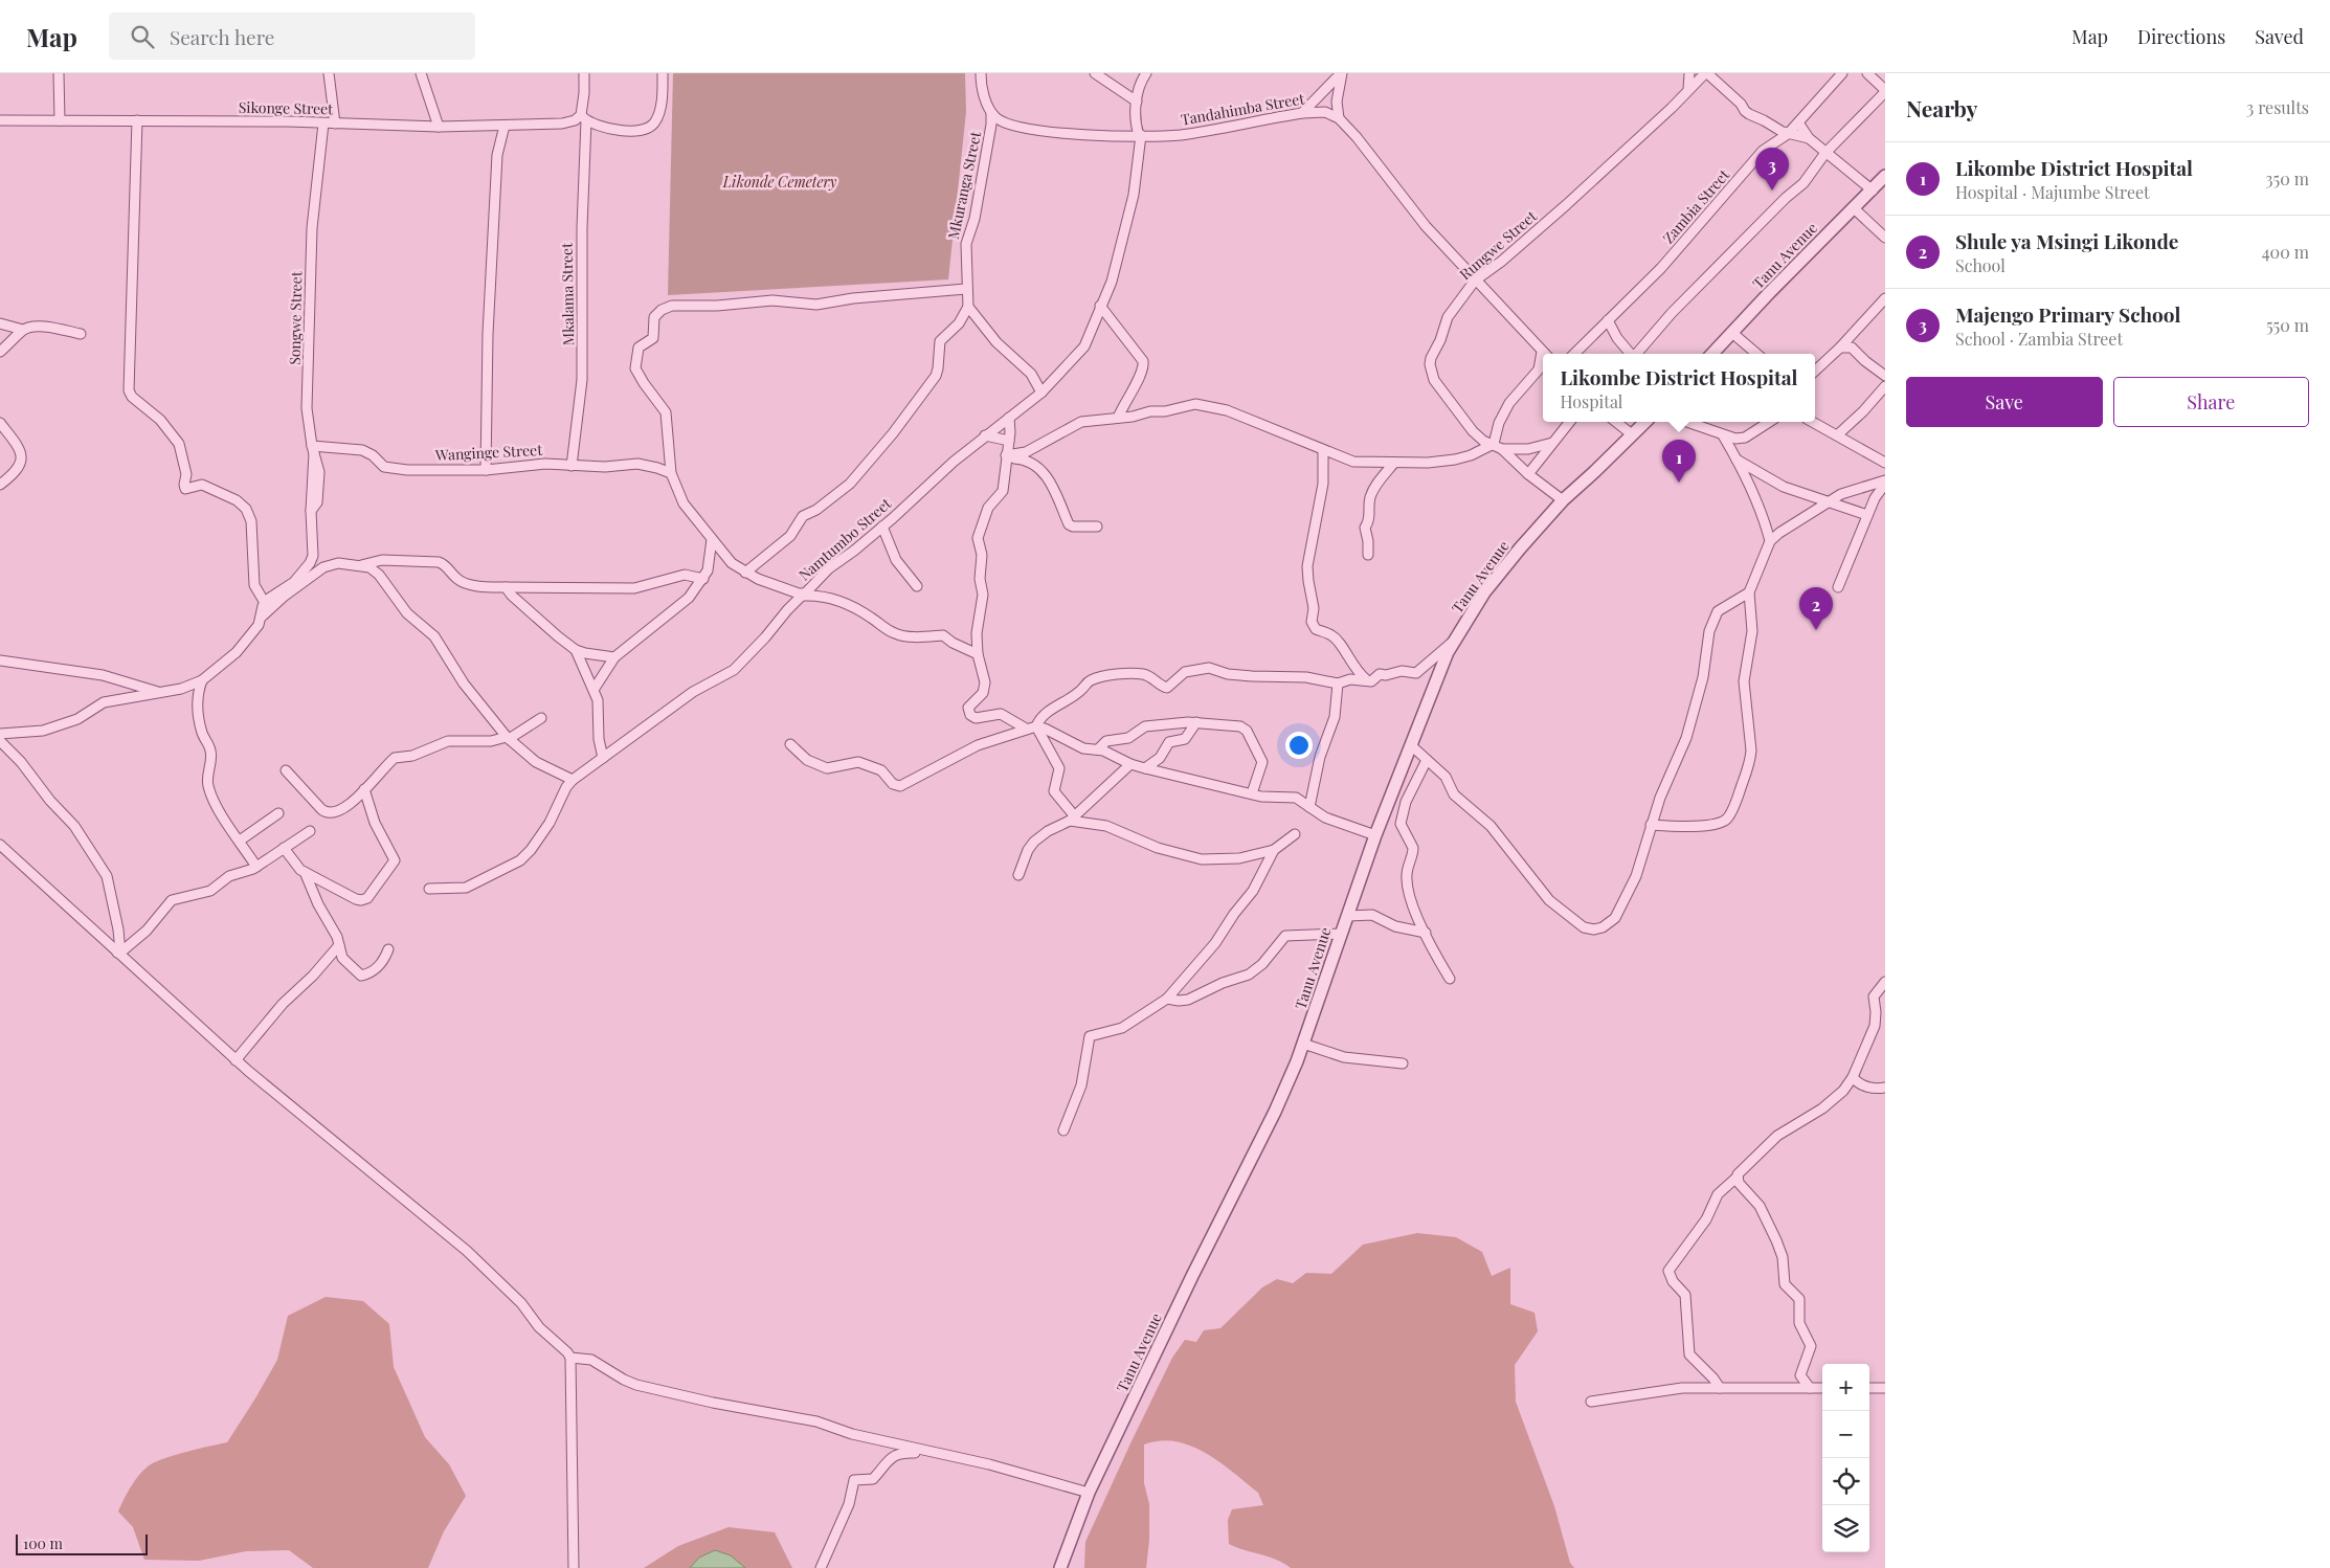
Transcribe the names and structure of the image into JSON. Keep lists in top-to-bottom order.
{
  "streets": {
    "street": [
      "Sikonge Street",
      "Tandahimba Street",
      "Mkuranga Street",
      "Zambia Street",
      "Rungwe Street",
      "Tanu Avenue",
      "Mkalama Street",
      "Songwe Street",
      "Wanginge Street",
      "Namtumbo Street"
    ]
  },
  "crossings": [
    ["Sikonge Street", "Mkalama Street"],
    ["Sikonge Street", "Songwe Street"],
    ["Tandahimba Street", "Mkuranga Street"],
    ["Tandahimba Street", "Namtumbo Street"],
    ["Mkuranga Street", "Namtumbo Street"],
    ["Rungwe Street", "Tanu Avenue"],
    ["Mkalama Street", "Wanginge Street"],
    ["Songwe Street", "Wanginge Street"],
    ["Wanginge Street", "Namtumbo Street"]
  ],
  "parks": ["Likonde Cemetery"],
  "scale_bar": "100 m",
  "page": {
    "header": "Map",
    "search": "Search here",
    "nav": ["Map", "Directions", "Saved"],
    "heading": ["Nearby", "3 results"],
    "list": [
      {
        "mark": "1",
        "name": "Likombe District Hospital",
        "note": "Hospital · Majumbe Street",
        "value": "350 m"
      },
      {
        "mark": "2",
        "name": "Shule ya Msingi Likonde",
        "note": "School",
        "value": "400 m"
      },
      {
        "mark": "3",
        "name": "Majengo Primary School",
        "note": "School · Zambia Street",
        "value": "550 m"
      }
    ],
    "pins": ["3", "1", "2"],
    "popup": ["Likombe District Hospital", "Hospital"],
    "buttons": ["Save", "Share"],
    "map_buttons": ["+", "−"],
    "scale": "100 m"
  }
}
